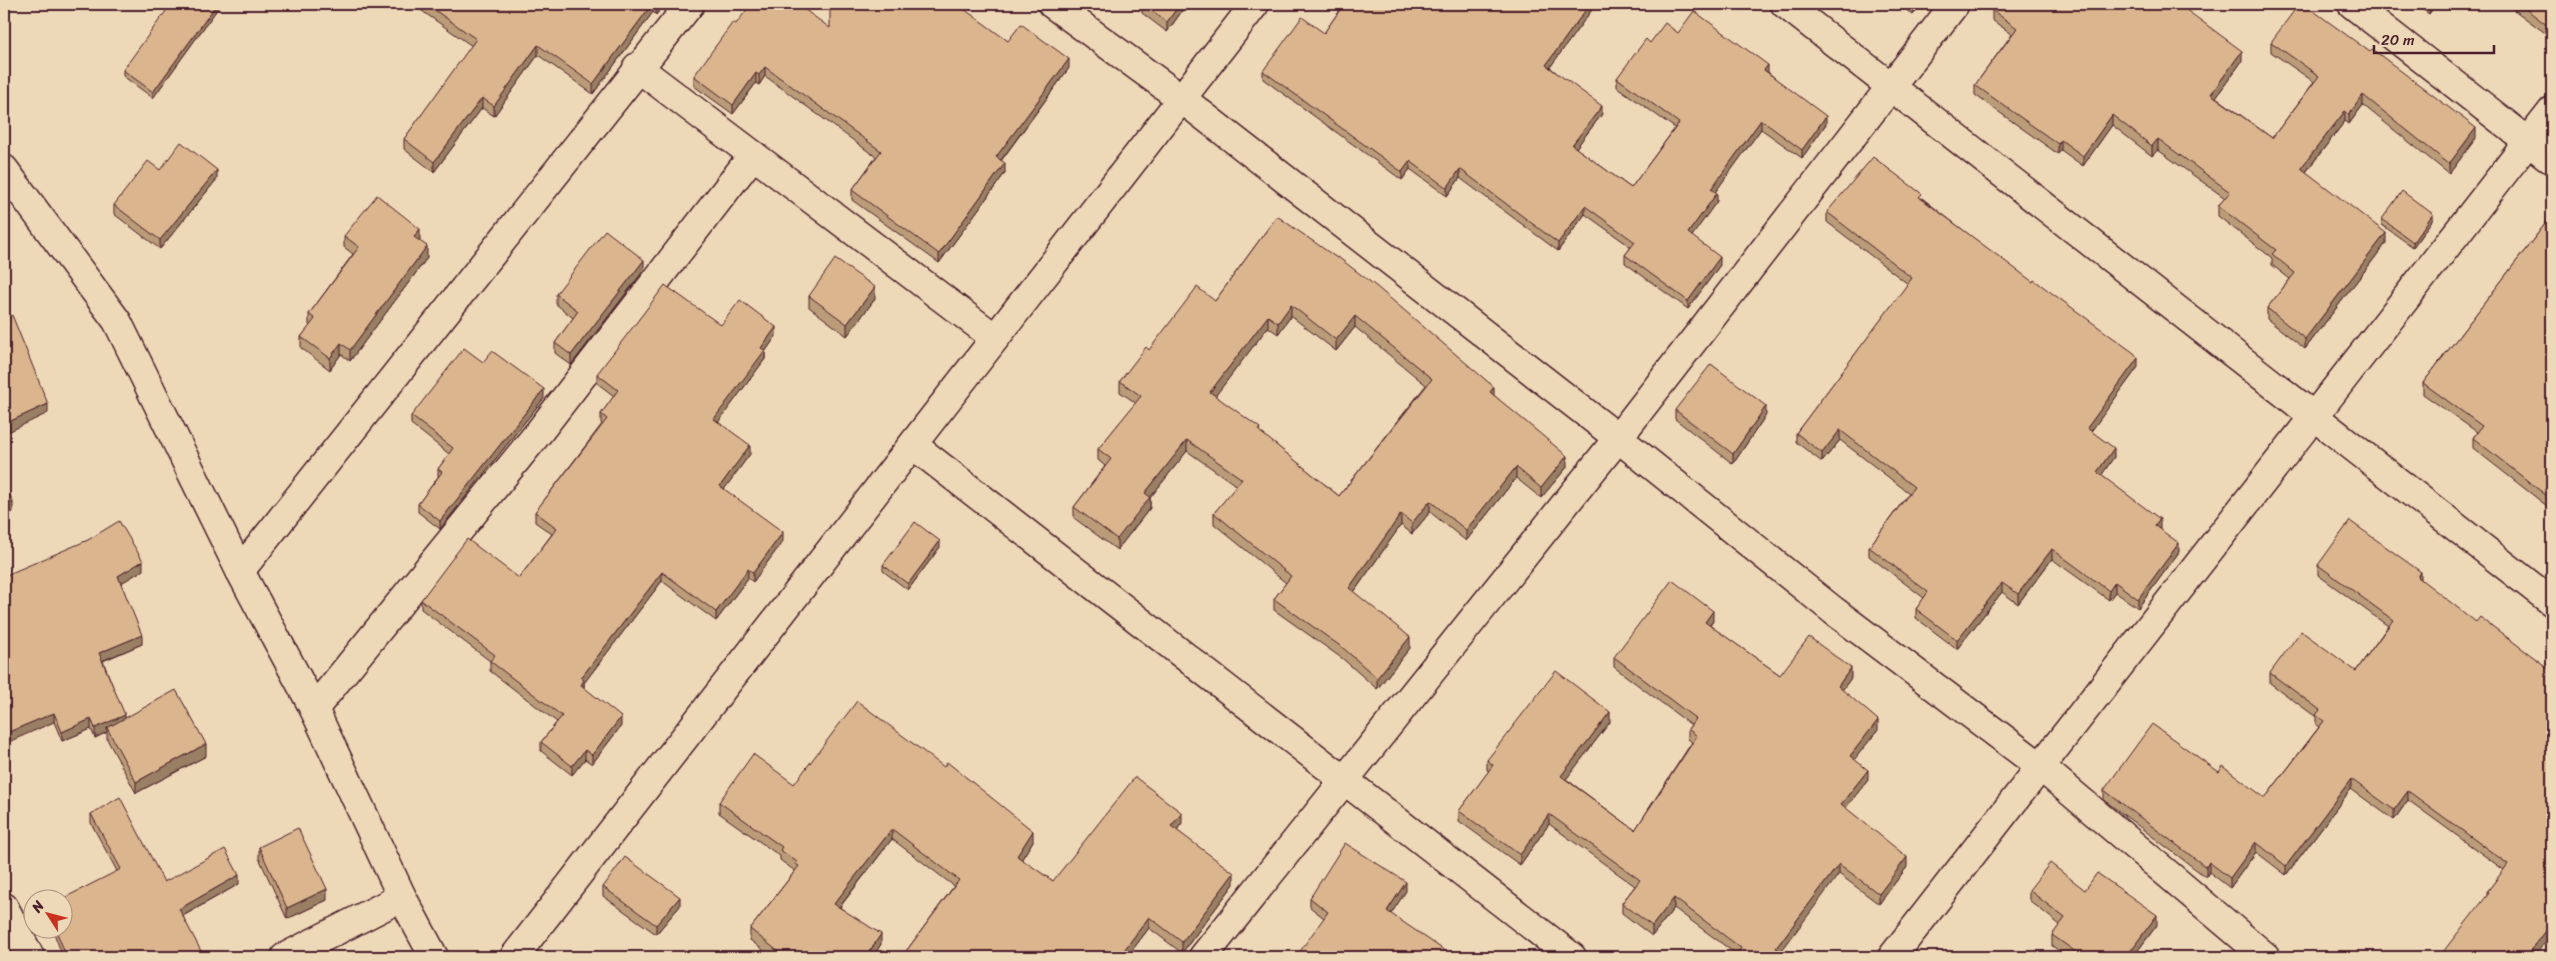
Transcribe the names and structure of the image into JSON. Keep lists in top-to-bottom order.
{
  "scale_bar": "20 m",
  "north": "top left"
}
